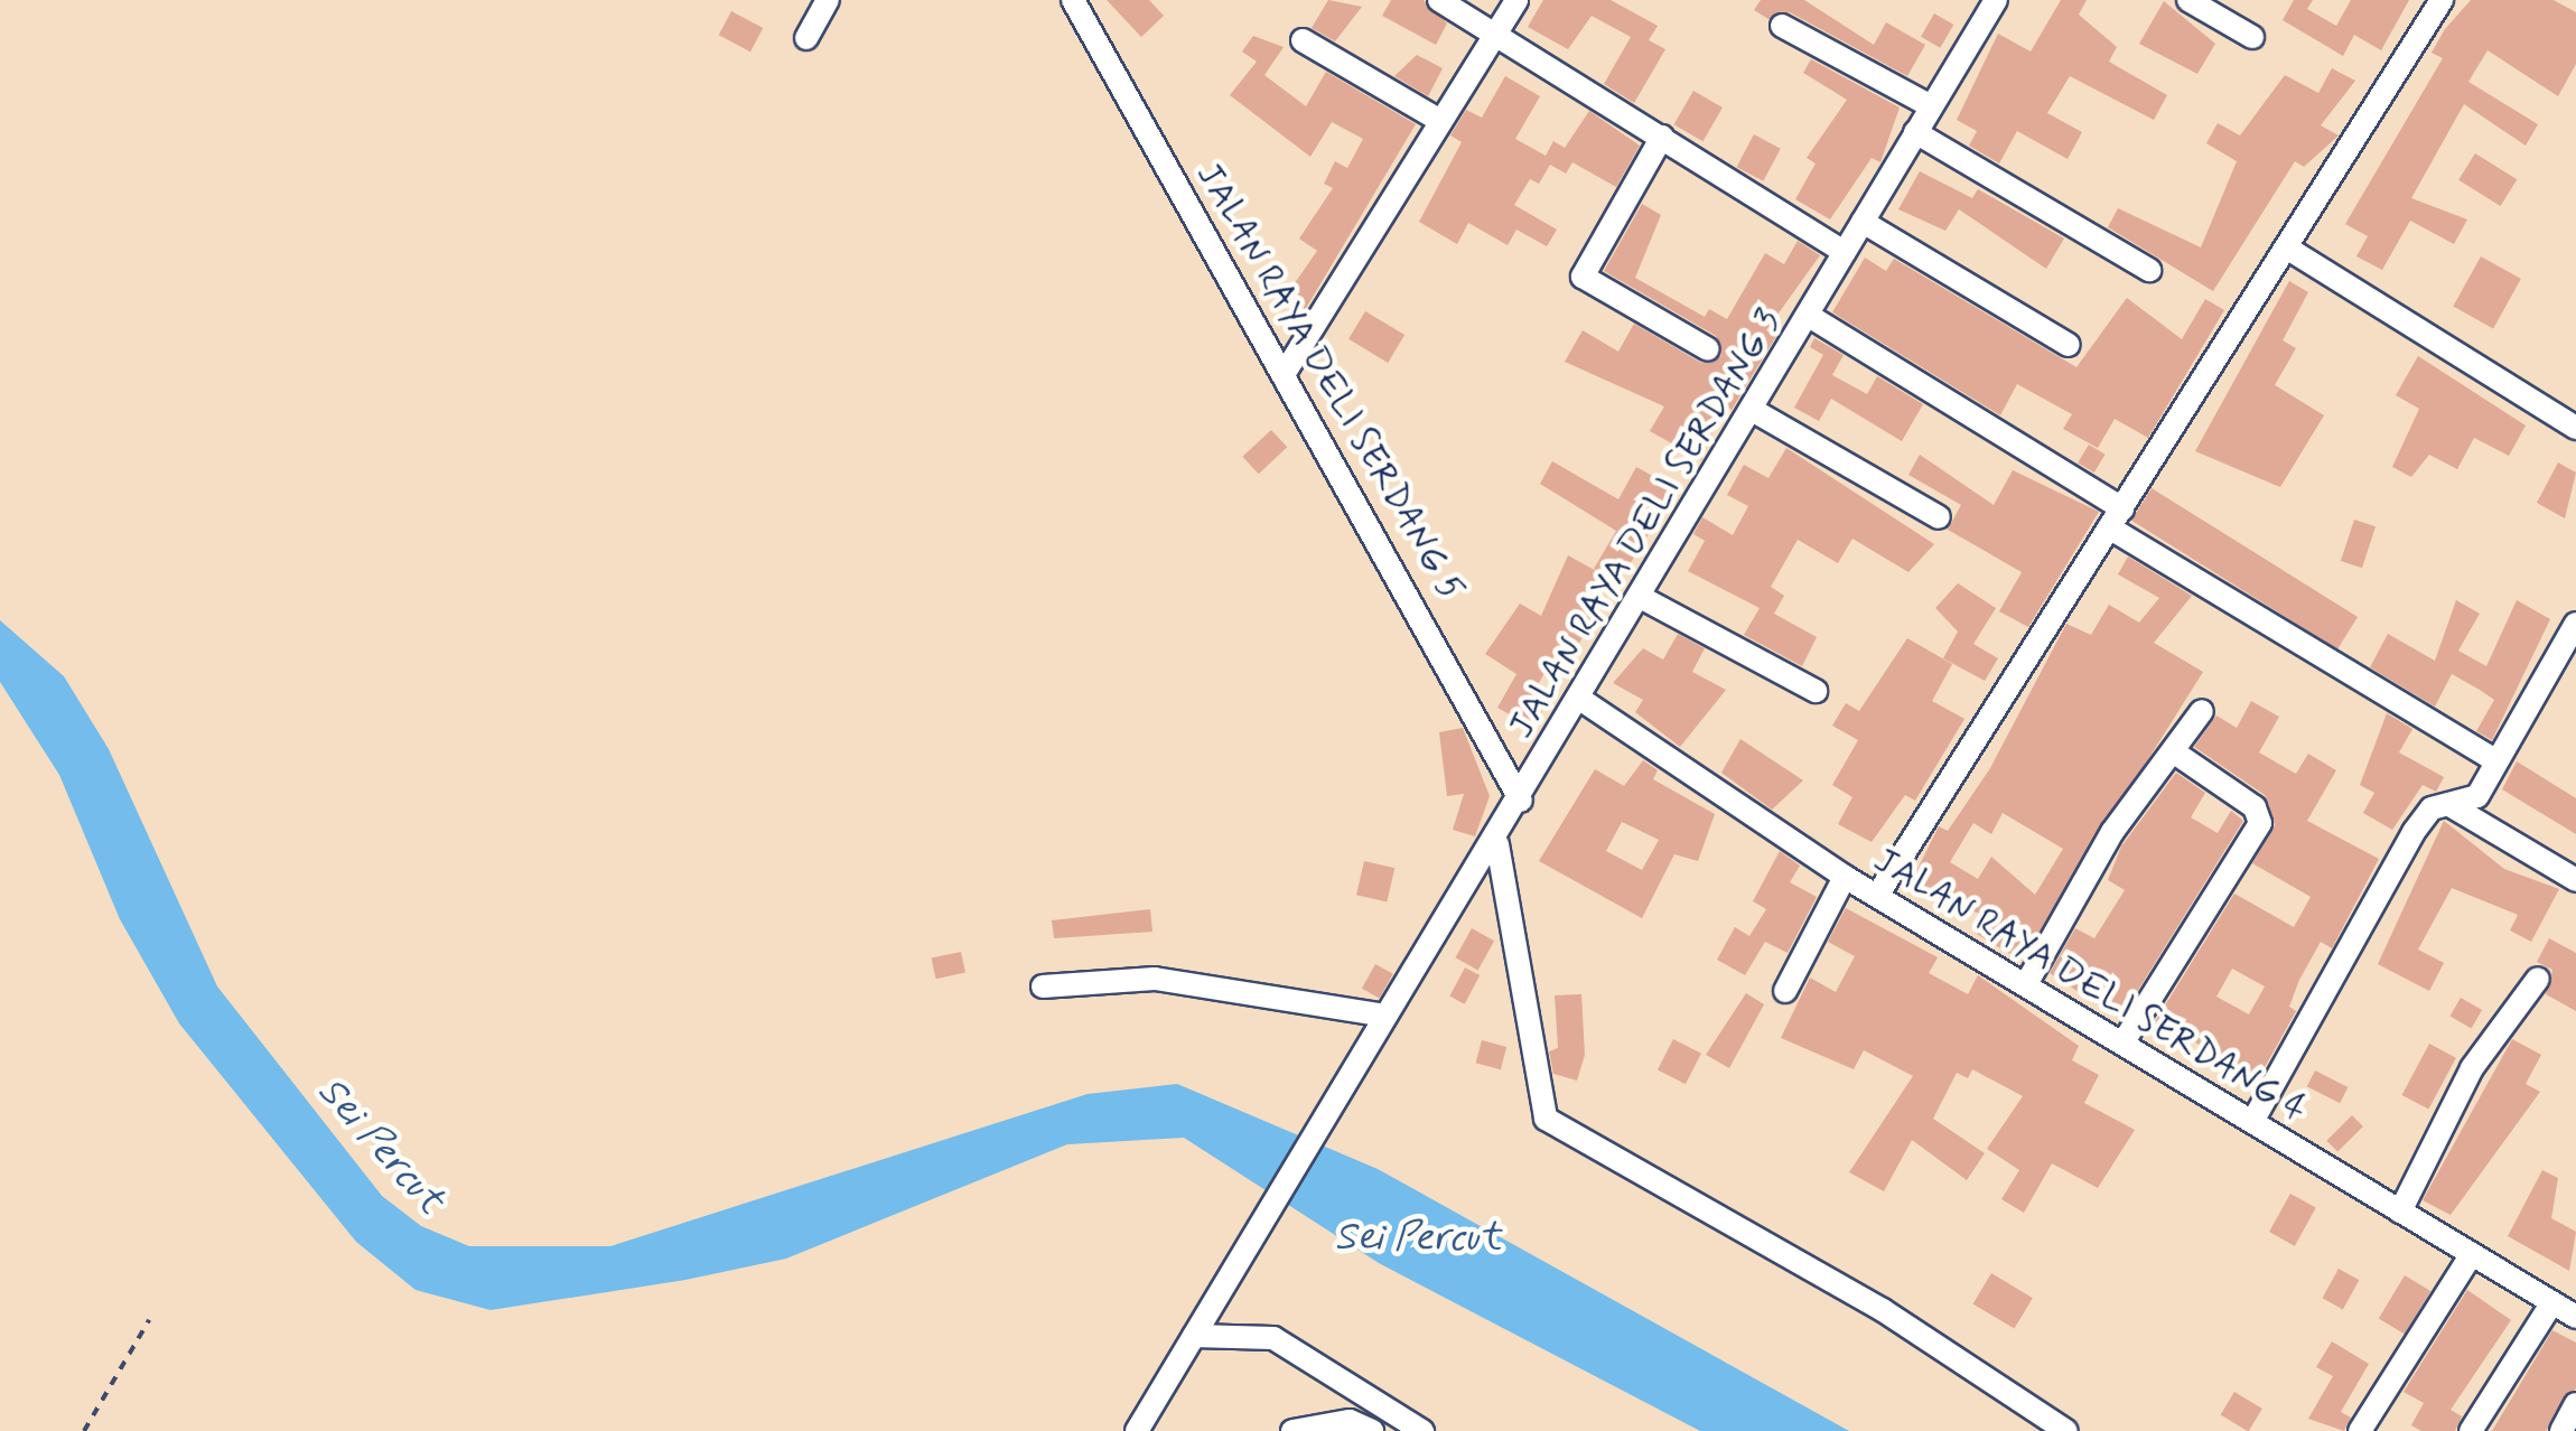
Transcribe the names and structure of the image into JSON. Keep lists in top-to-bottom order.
{
  "streets": {
    "street": ["JALAN RAYA DELI SERDANG 5", "JALAN RAYA DELI SERDANG 3", "JALAN RAYA DELI SERDANG 4"]
  },
  "crossings": [
    ["JALAN RAYA DELI SERDANG 5", "JALAN RAYA DELI SERDANG 3"],
    ["JALAN RAYA DELI SERDANG 3", "JALAN RAYA DELI SERDANG 4"]
  ],
  "water": ["Sei Percut"]
}
